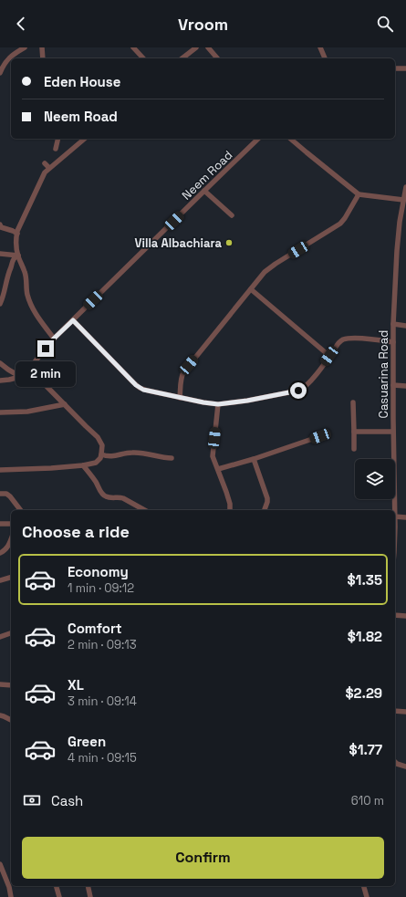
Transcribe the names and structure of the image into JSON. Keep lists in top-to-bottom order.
{
  "streets": {
    "street": ["Neem Road", "Casuarina Road"]
  },
  "places": ["Villa Albachiara"],
  "page": {
    "header": "Vroom",
    "banner": ["Eden House", "Neem Road"],
    "bubble": "2 min",
    "heading": "Choose a ride",
    "list": [
      {
        "name": "Economy",
        "note": "1 min · 09:12",
        "value": "$1.35"
      },
      {
        "name": "Comfort",
        "note": "2 min · 09:13",
        "value": "$1.82"
      },
      {
        "name": "XL",
        "note": "3 min · 09:14",
        "value": "$2.29"
      },
      {
        "name": "Green",
        "note": "4 min · 09:15",
        "value": "$1.77"
      }
    ],
    "pay": ["Cash", "610 m"],
    "buttons": "Confirm"
  }
}
